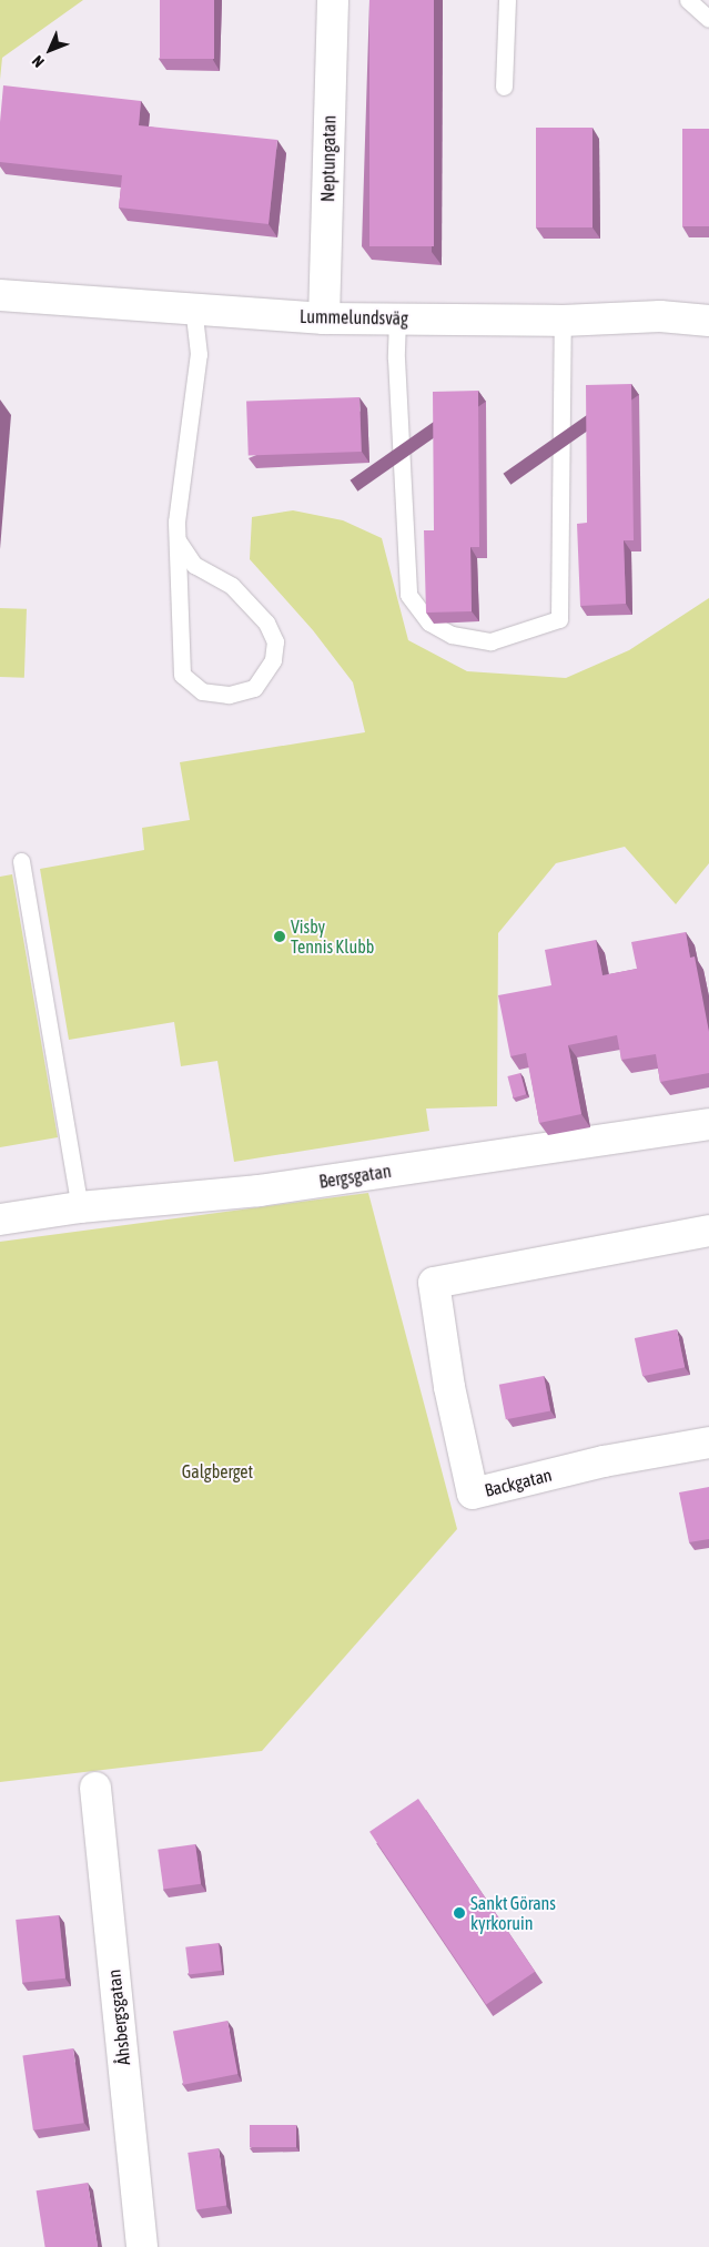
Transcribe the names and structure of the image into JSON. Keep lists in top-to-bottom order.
{
  "streets": {
    "street": [
      "Neptungatan",
      "Lummelundsväg",
      "Bergsgatan",
      "Backgatan",
      "Åhsbergsgatan"
    ]
  },
  "crossings": [
    ["Neptungatan", "Lummelundsväg"]
  ],
  "parks": ["Galgberget"],
  "places": ["Visby Tennis Klubb", "Sankt Görans kyrkoruin"],
  "north": "bottom left"
}
